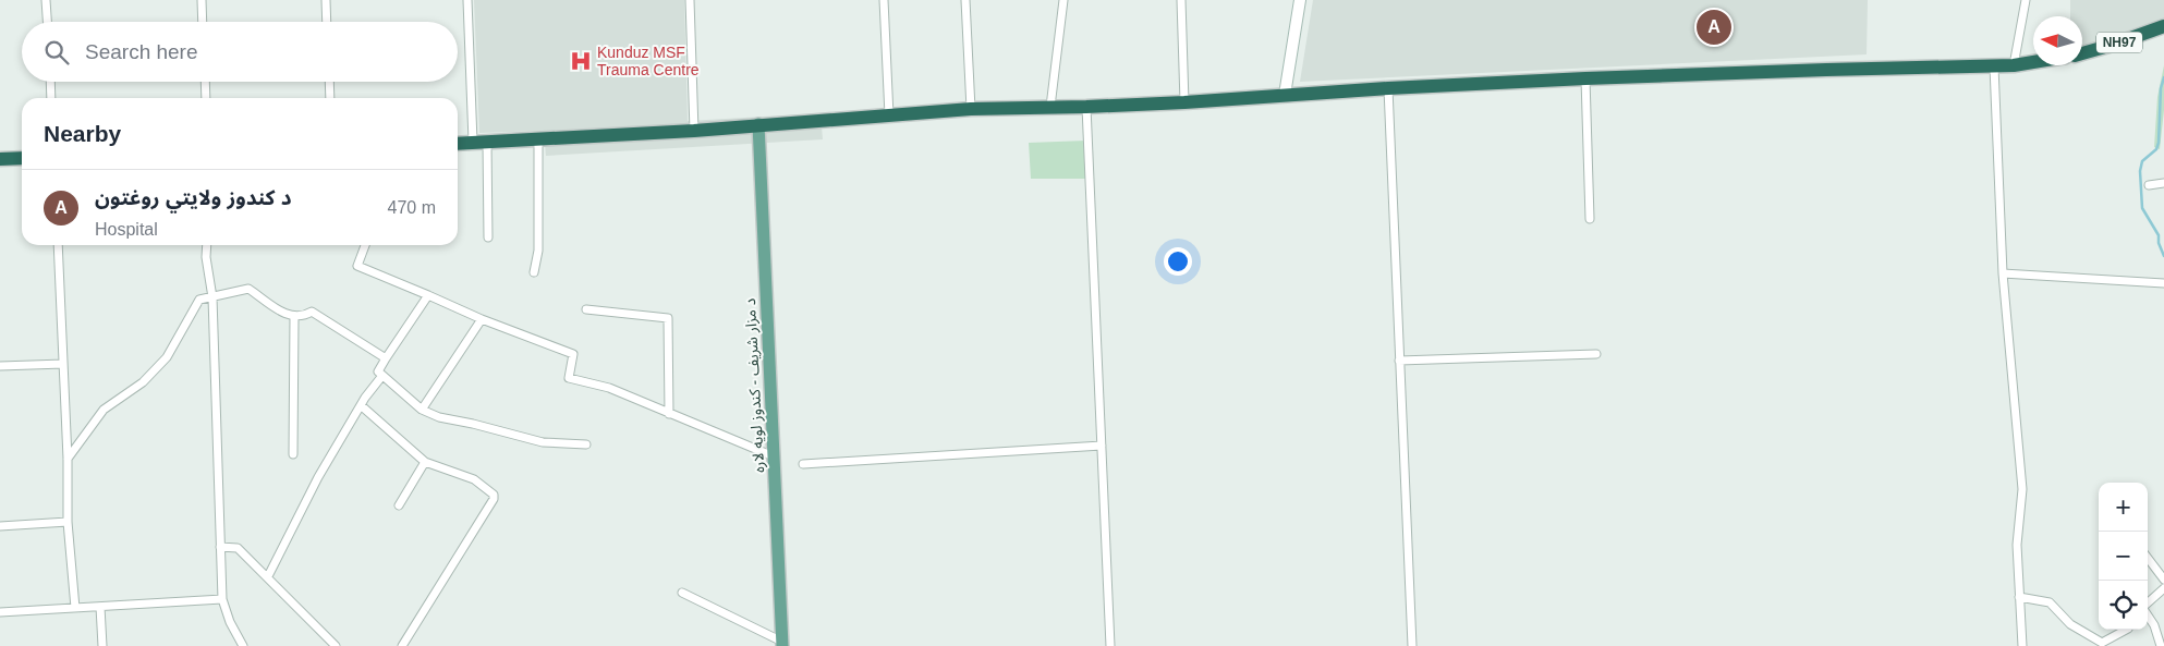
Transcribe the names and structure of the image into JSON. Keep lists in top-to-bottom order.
{
  "streets": {
    "highway": ["NH97"],
    "main road": ["د مزار شریف - کندوز لویه لاره"]
  },
  "places": {
    "hospital": ["Kunduz MSF Trauma Centre"]
  },
  "north": "left",
  "page": {
    "pins": "A",
    "search": "Search here",
    "heading": "Nearby",
    "list": [
      {
        "mark": "A",
        "name": "د کندوز ولایتي روغتون",
        "note": "Hospital",
        "value": "470 m"
      }
    ],
    "map_buttons": ["+", "−"]
  }
}
